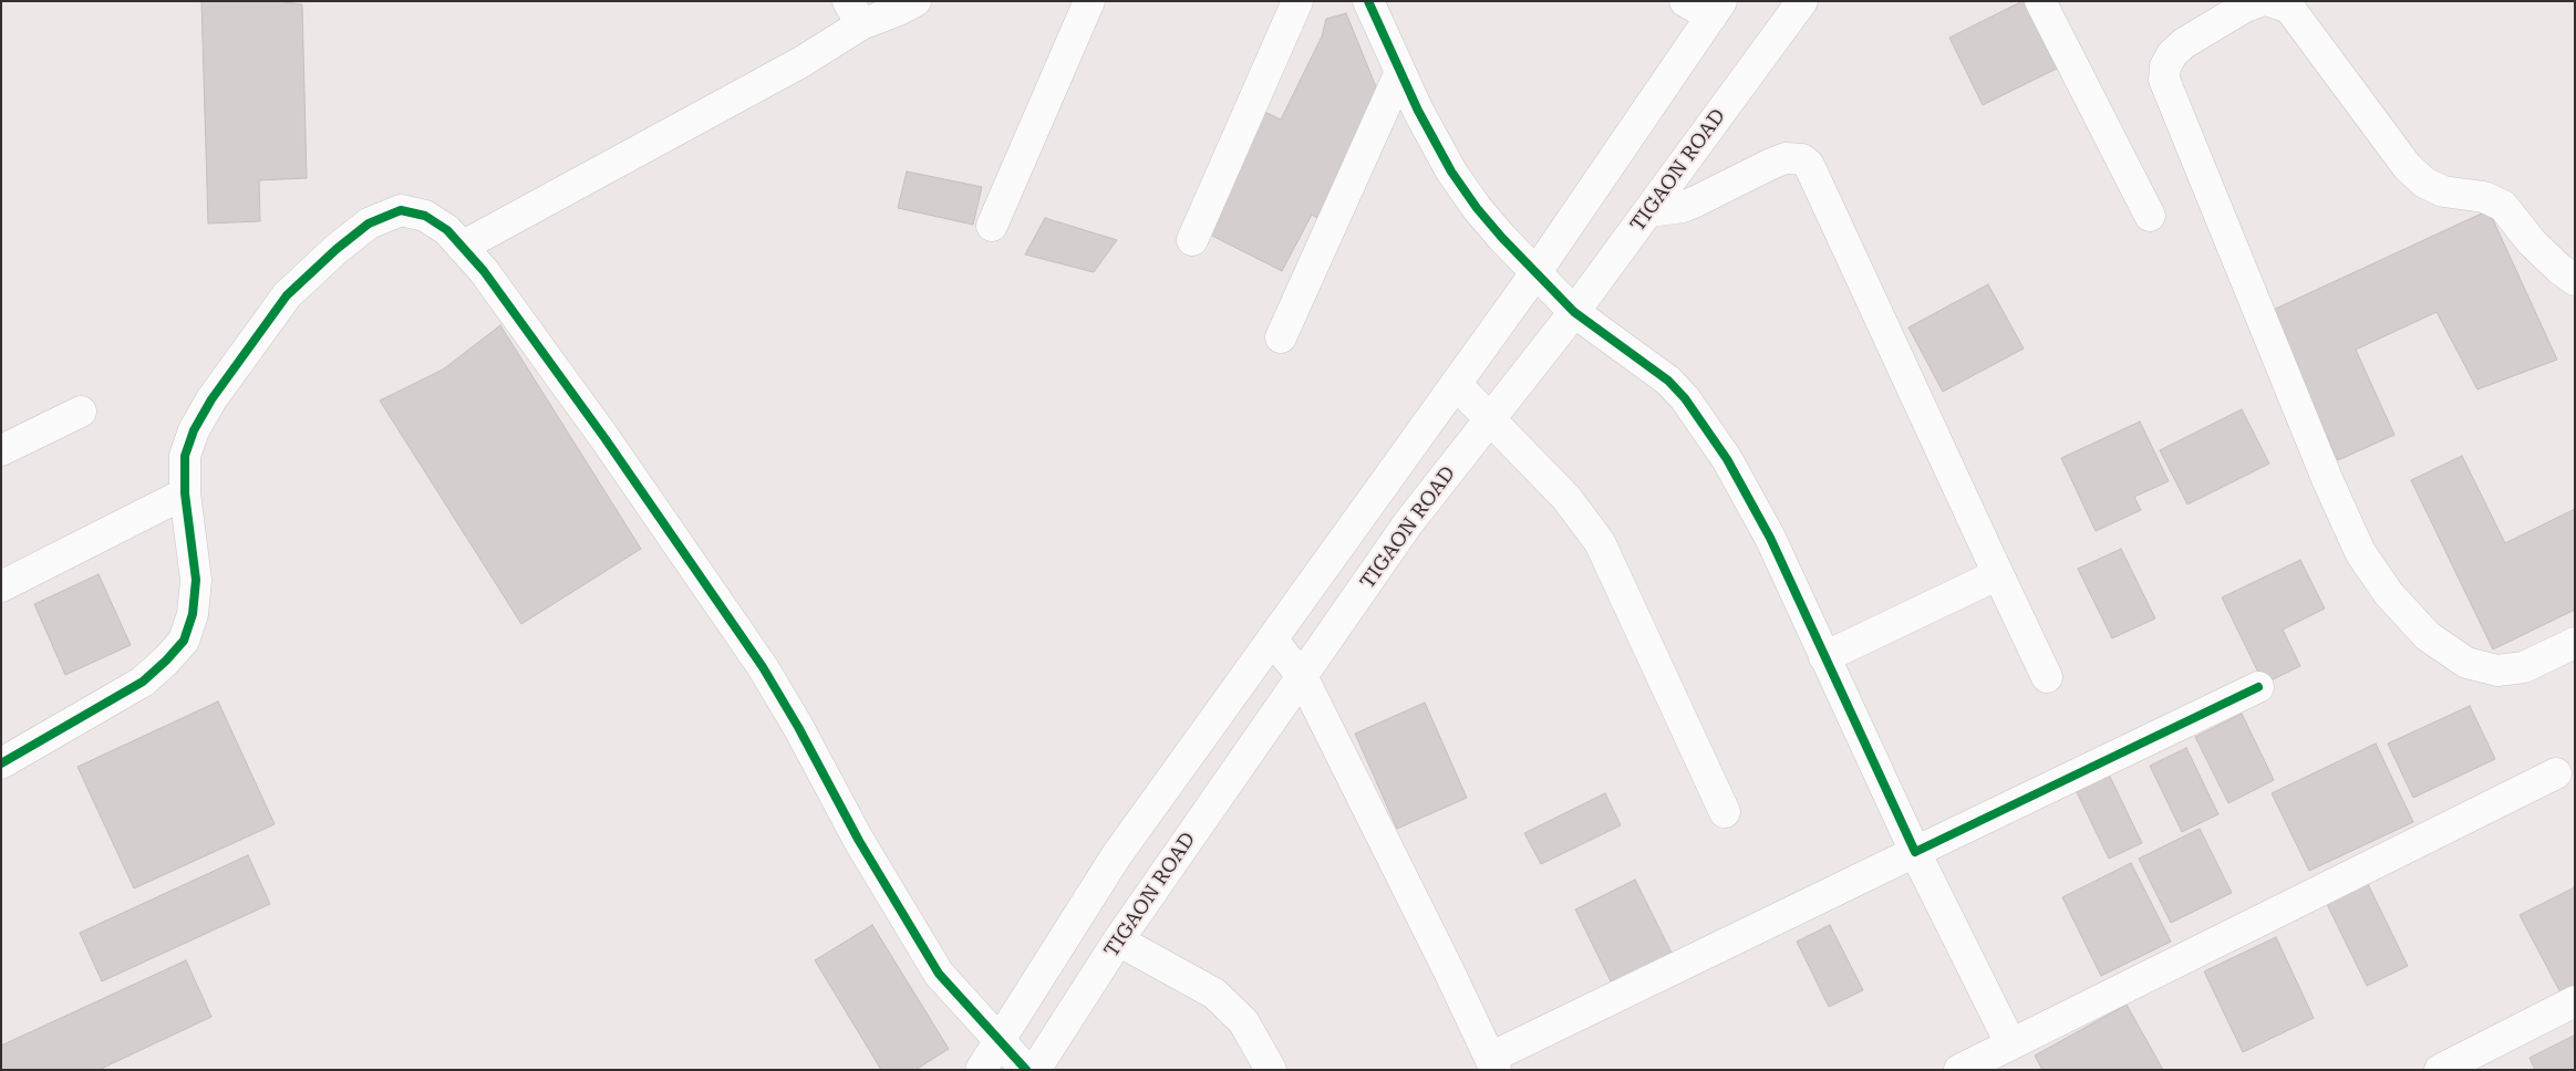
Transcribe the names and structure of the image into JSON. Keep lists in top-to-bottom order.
{
  "streets": {
    "street": ["TIGAON ROAD"]
  }
}
